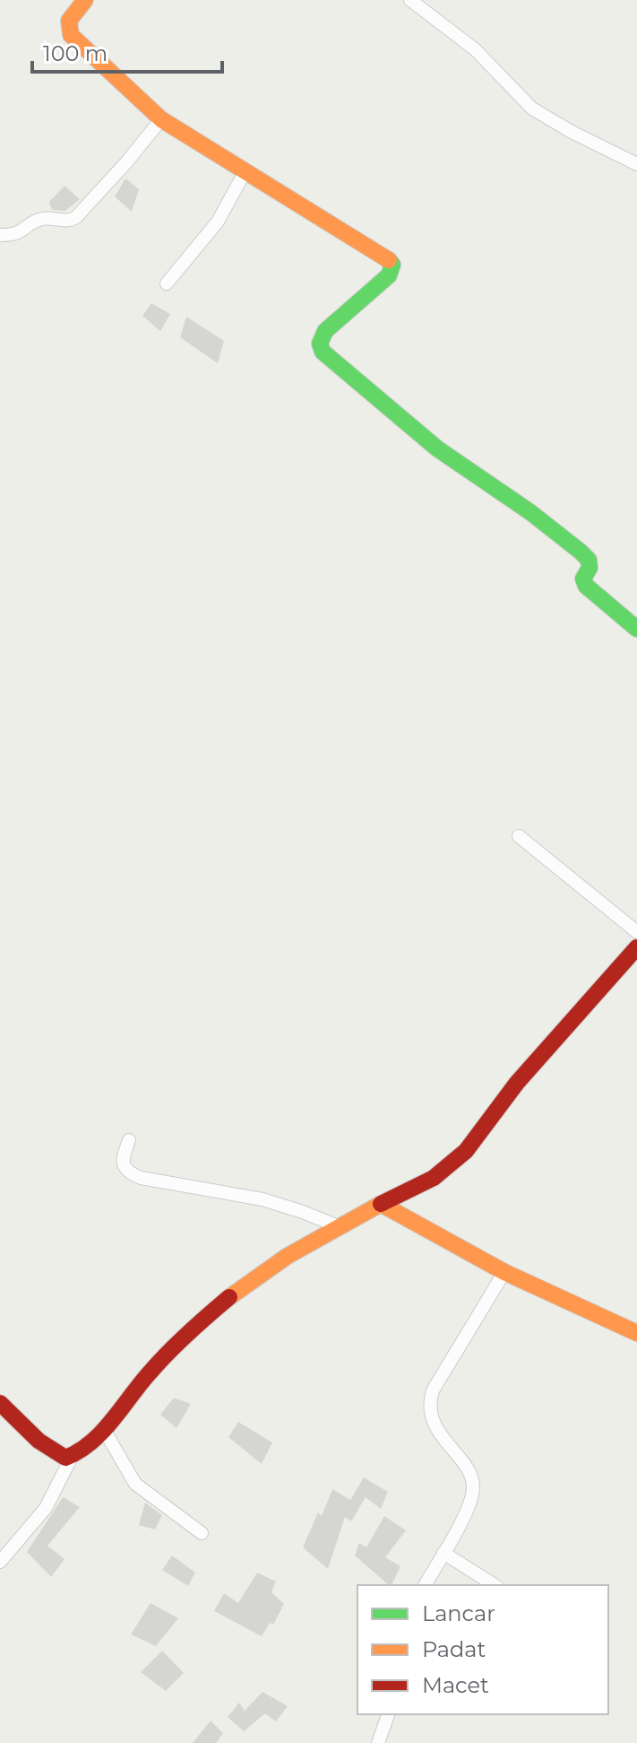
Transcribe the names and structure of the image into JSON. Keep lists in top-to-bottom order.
{
  "legend": ["Lancar", "Padat", "Macet"],
  "scale_bar": "100 m"
}
